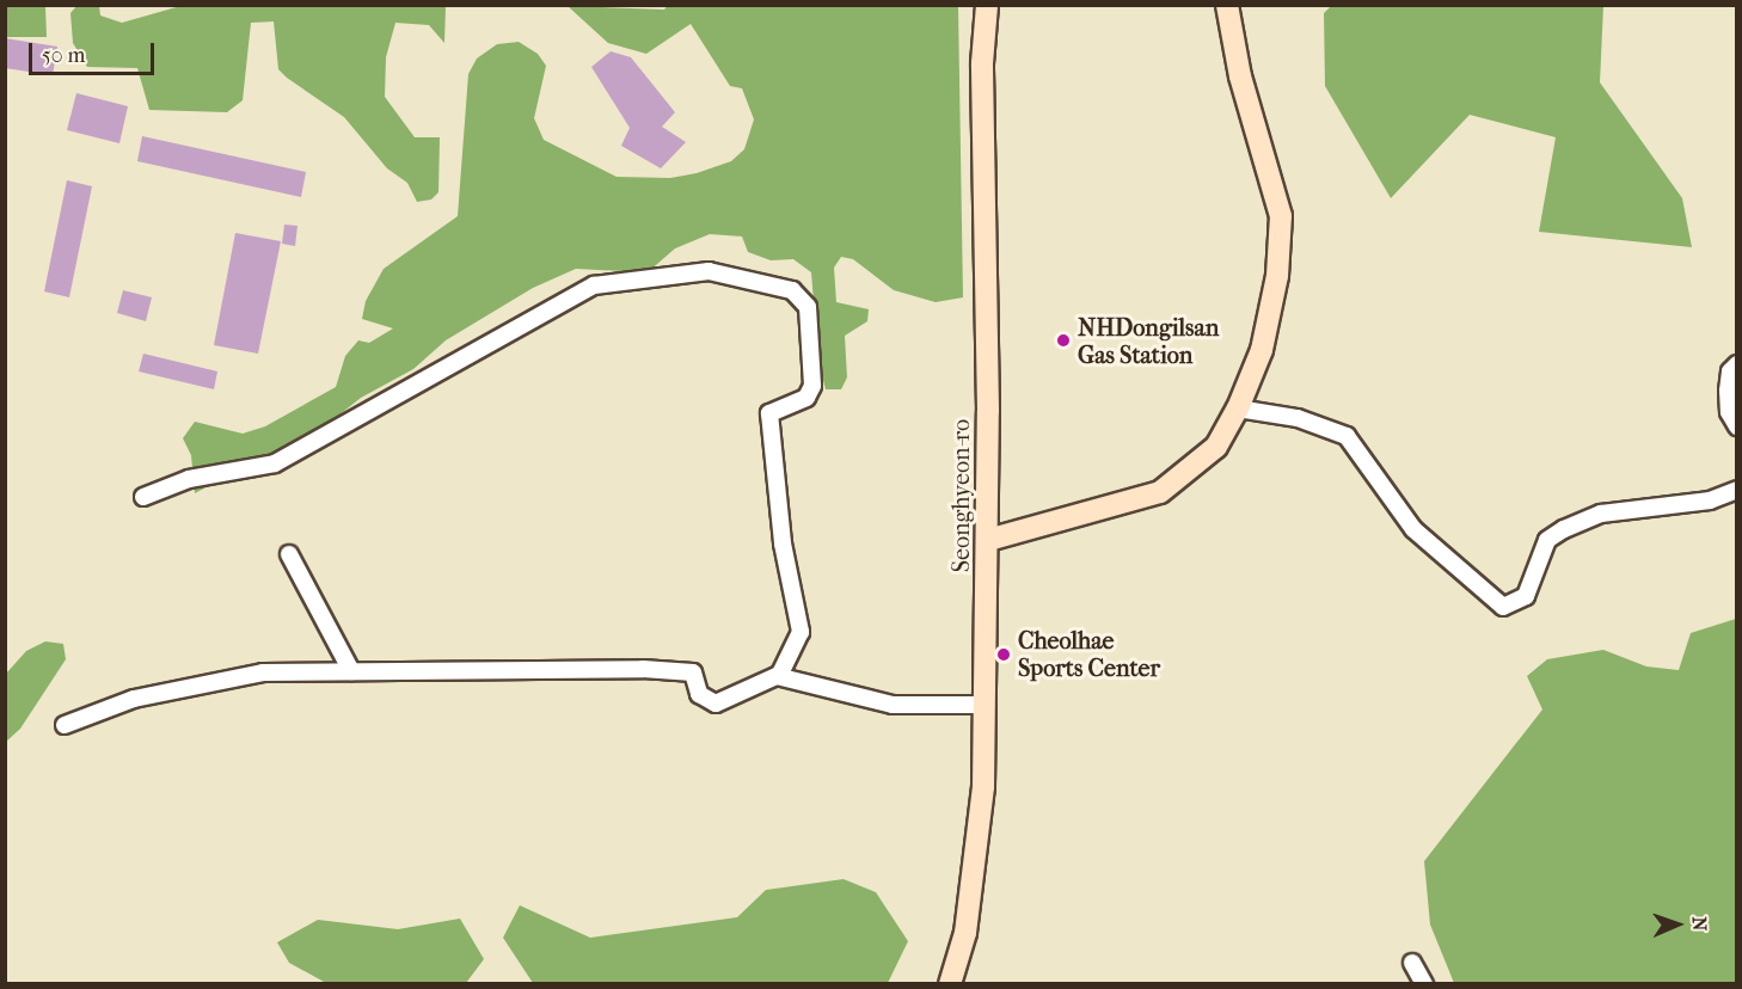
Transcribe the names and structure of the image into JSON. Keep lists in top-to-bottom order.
{
  "streets": {
    "main road": ["Seonghyeon-ro"]
  },
  "places": ["NHDongilsan Gas Station", "Cheolhae Sports Center"],
  "scale_bar": "50 m",
  "north": "right"
}
